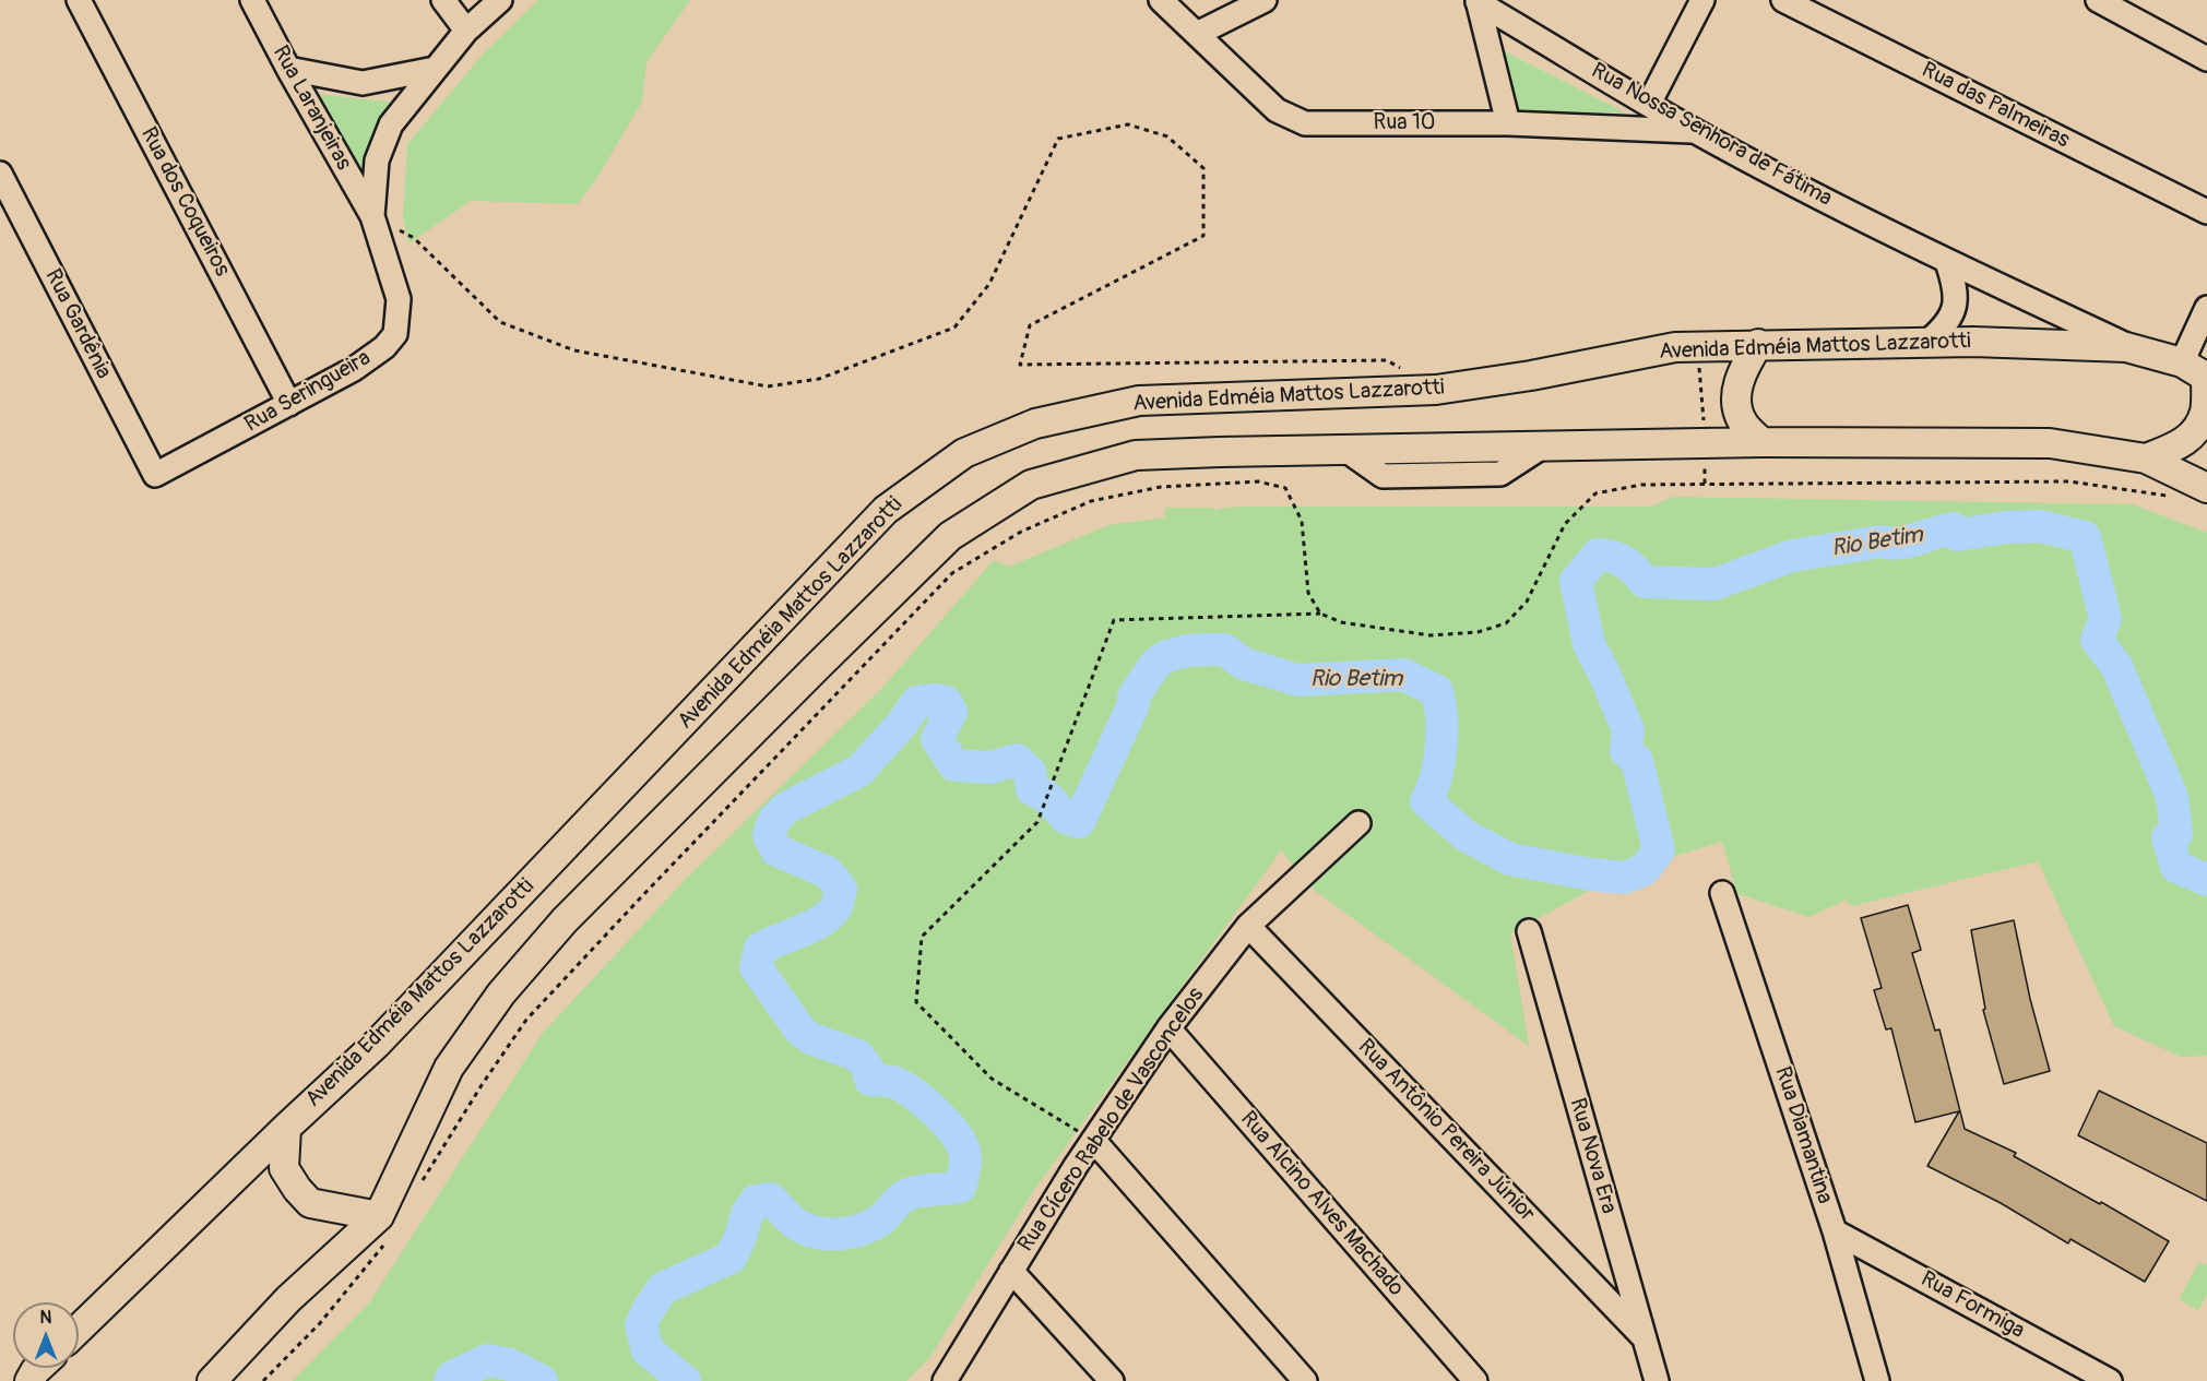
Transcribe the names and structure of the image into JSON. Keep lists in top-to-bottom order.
{
  "streets": {
    "main road": ["Avenida Edméia Mattos Lazzarotti"],
    "street": [
      "Rua das Palmeiras",
      "Rua Laranjeiras",
      "Rua 10",
      "Rua Nossa Senhora de Fátima",
      "Rua dos Coqueiros",
      "Rua Gardênia",
      "Rua Seringueira",
      "Rua Cícero Rabelo de Vasconcelos",
      "Rua Antônio Pereira Júnior",
      "Rua Diamantina",
      "Rua Nova Era",
      "Rua Alcino Alves Machado",
      "Rua Formiga"
    ]
  },
  "crossings": [
    ["Rua Laranjeiras", "Rua Seringueira"],
    ["Rua 10", "Rua Nossa Senhora de Fátima"],
    ["Rua Nossa Senhora de Fátima", "Avenida Edméia Mattos Lazzarotti"],
    ["Rua dos Coqueiros", "Rua Seringueira"],
    ["Rua Gardênia", "Rua Seringueira"],
    ["Rua Cícero Rabelo de Vasconcelos", "Rua Antônio Pereira Júnior"],
    ["Rua Cícero Rabelo de Vasconcelos", "Rua Alcino Alves Machado"],
    ["Rua Antônio Pereira Júnior", "Rua Nova Era"],
    ["Rua Diamantina", "Rua Formiga"]
  ],
  "water": ["Rio Betim"],
  "north": "top"
}
